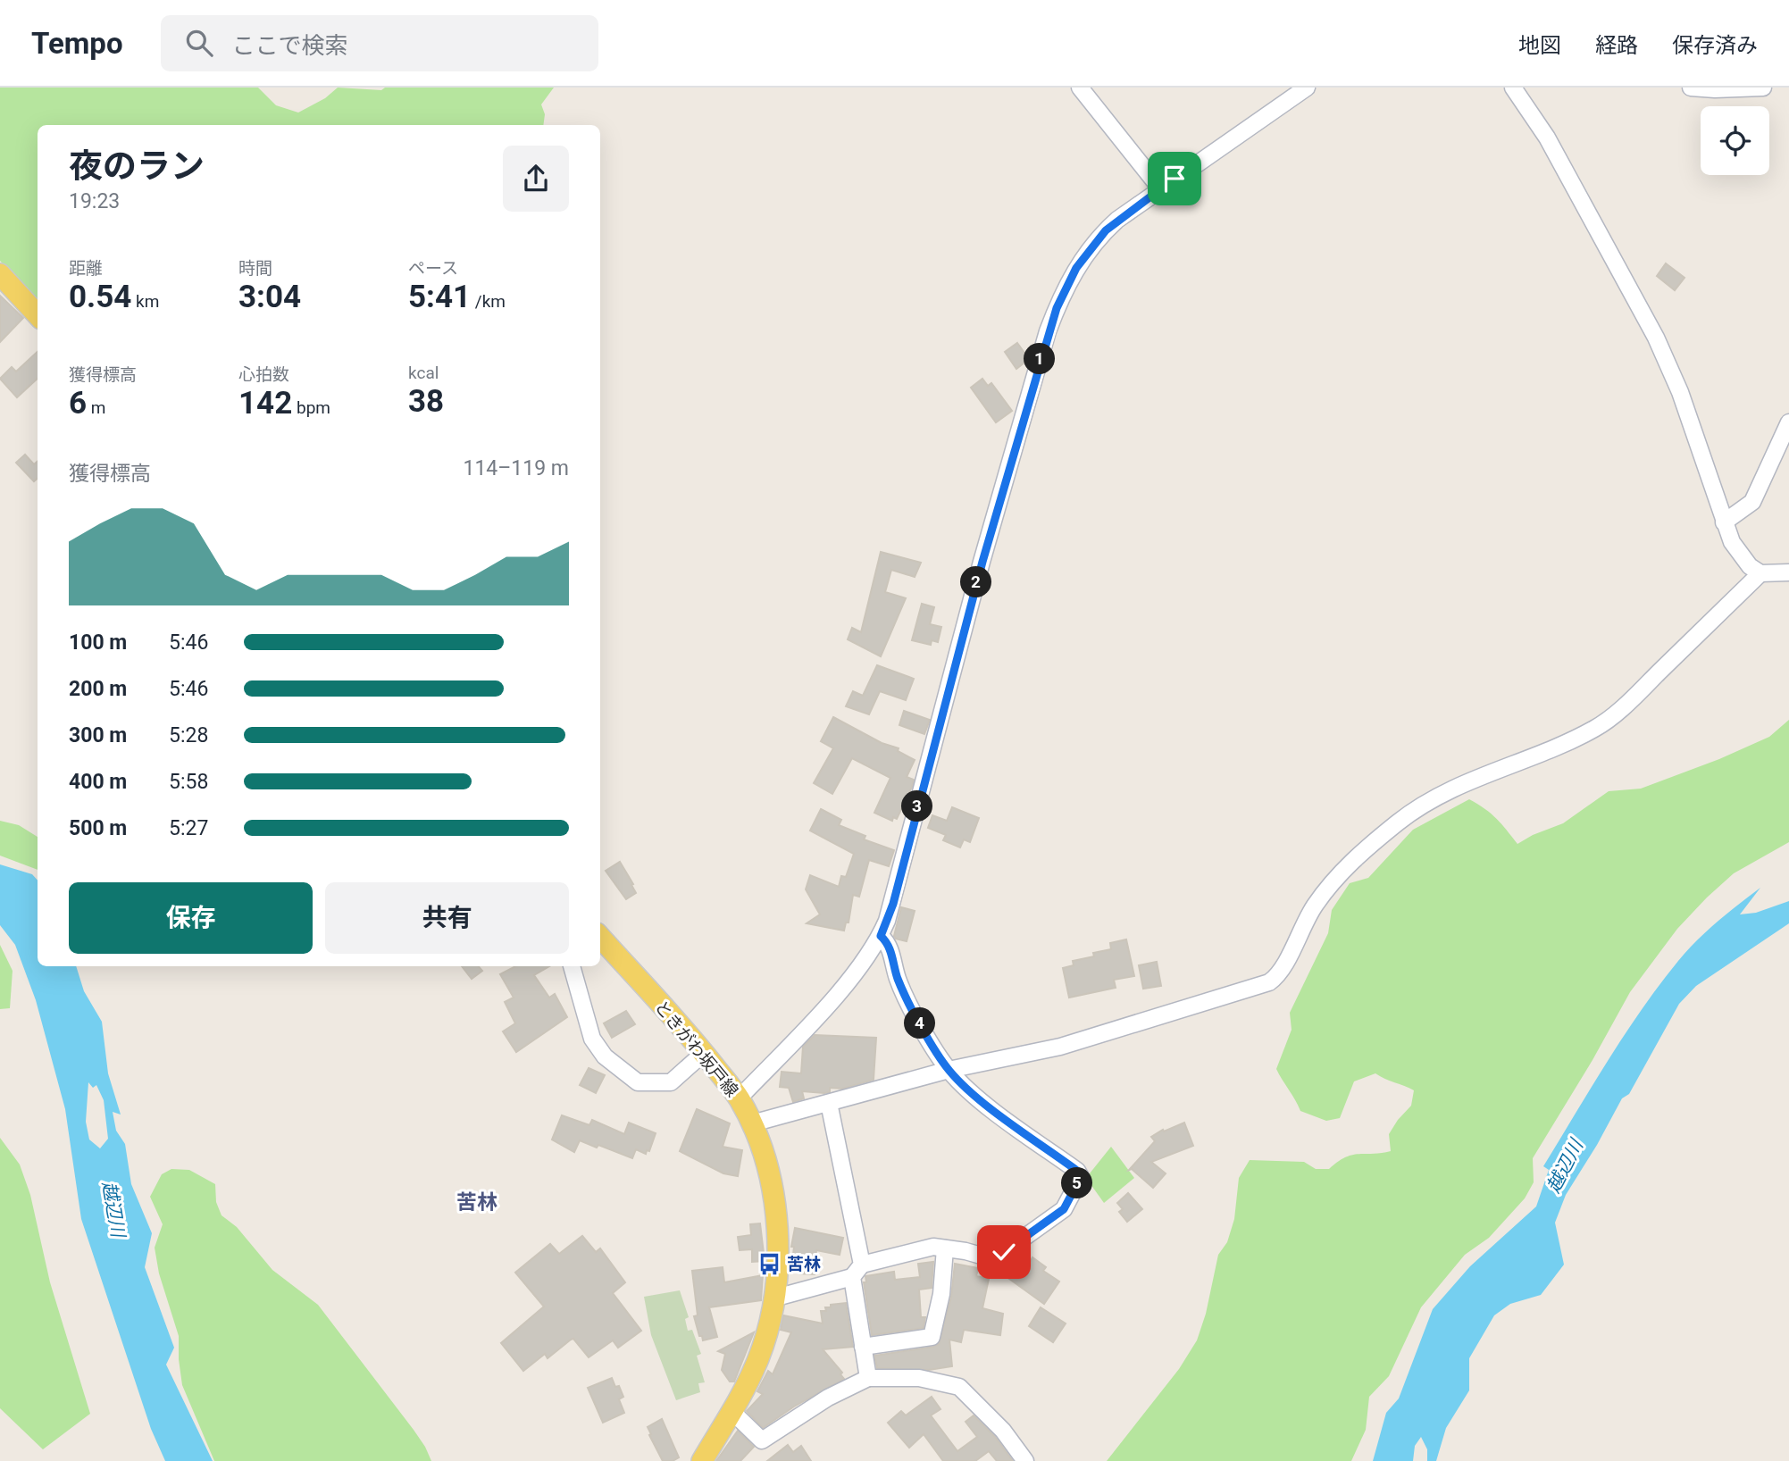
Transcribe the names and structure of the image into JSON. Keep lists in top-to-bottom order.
{
  "streets": {
    "main road": ["ときがわ坂戸線"]
  },
  "districts": ["苦林"],
  "water": ["越辺川"],
  "places": {
    "bus stop": ["苦林"]
  },
  "page": {
    "header": "Tempo",
    "search": "ここで検索",
    "nav": ["地図", "経路", "保存済み"],
    "heading": ["夜のラン", "19:23"],
    "stats": [
      ["距離", "0.54 km"],
      ["時間", "3:04"],
      ["ペース", "5:41 /km"],
      ["獲得標高", "6 m"],
      ["心拍数", "142 bpm"],
      ["kcal", "38"]
    ],
    "pins": [
      "1",
      "2",
      "3",
      "4",
      "5"
    ],
    "chart": ["獲得標高", "114–119 m"],
    "list": [
      {
        "name": "100 m",
        "note": "5:46"
      },
      {
        "name": "200 m",
        "note": "5:46"
      },
      {
        "name": "300 m",
        "note": "5:28"
      },
      {
        "name": "400 m",
        "note": "5:58"
      },
      {
        "name": "500 m",
        "note": "5:27"
      }
    ],
    "buttons": ["保存", "共有"]
  }
}
